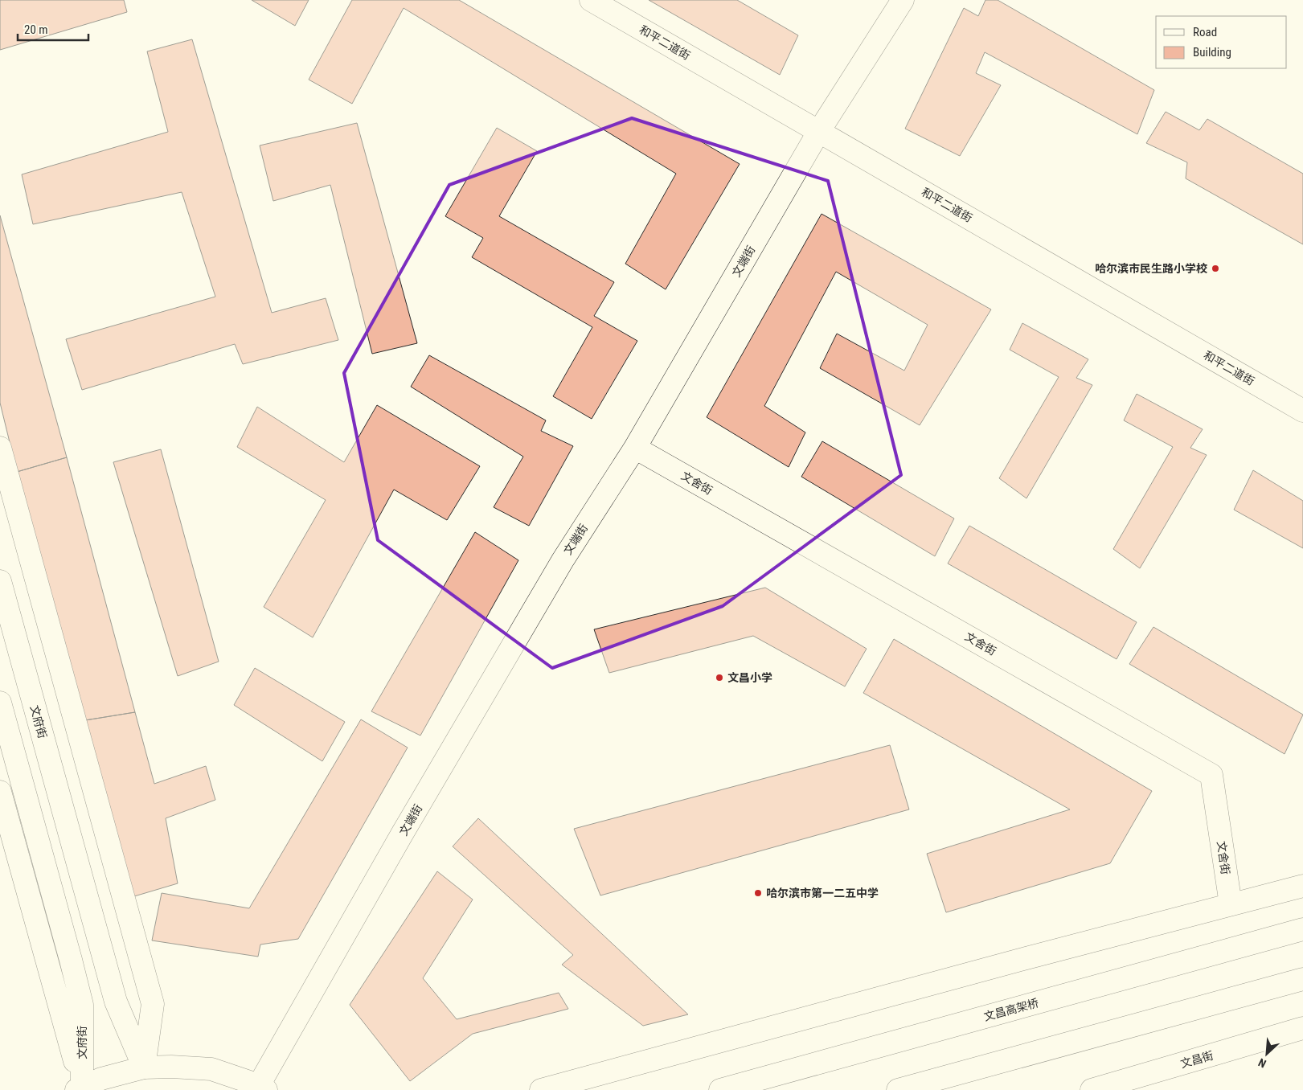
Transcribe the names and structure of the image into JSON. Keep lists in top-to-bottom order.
{
  "streets": {
    "main road": [
      "和平二道街",
      "文端街",
      "文舍街",
      "文府街",
      "文昌高架桥",
      "文昌街"
    ]
  },
  "crossings": [
    ["和平二道街", "文端街"],
    ["文端街", "文舍街"]
  ],
  "places": ["哈尔滨市民生路小学校", "文昌小学", "哈尔滨市第一二五中学"],
  "legend": ["Road", "Building"],
  "scale_bar": "20 m",
  "north": "bottom left"
}
